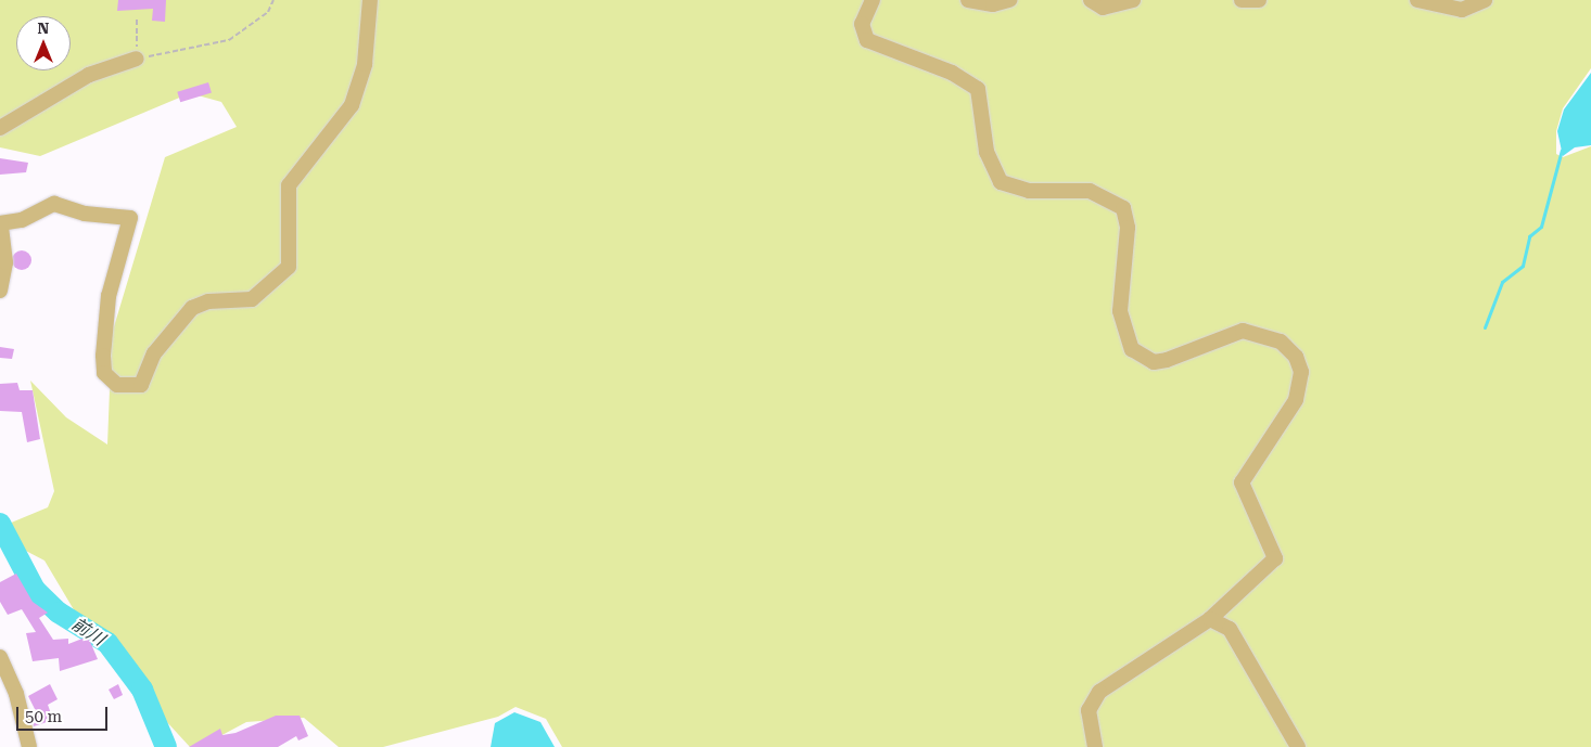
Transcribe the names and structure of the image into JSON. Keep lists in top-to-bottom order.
{
  "water": ["前川"],
  "scale_bar": "50 m",
  "north": "top"
}
